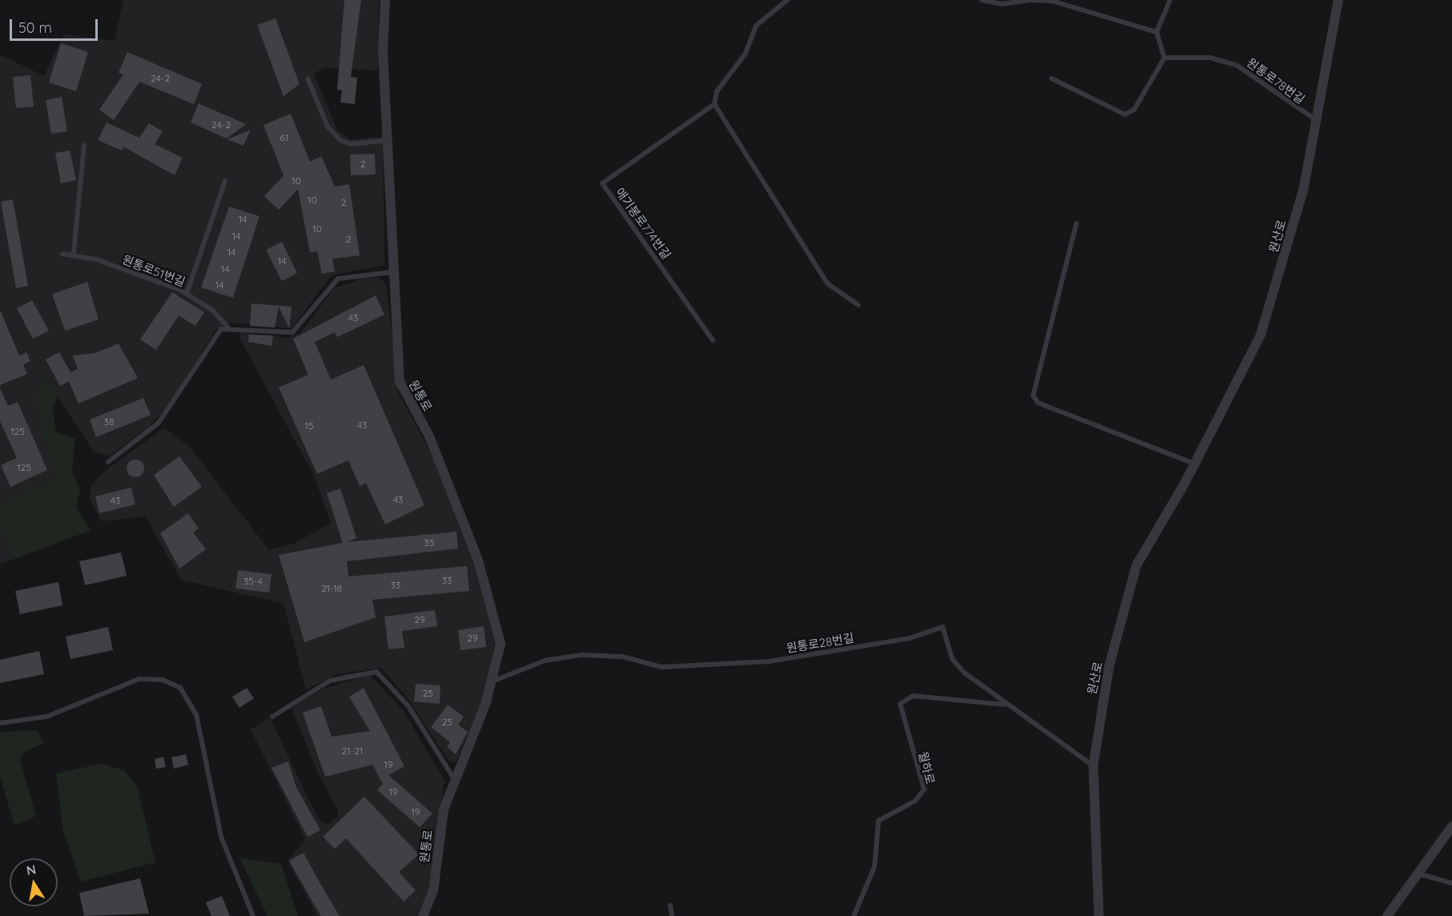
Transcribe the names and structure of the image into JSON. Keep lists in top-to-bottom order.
{
  "streets": {
    "street": ["원산로", "원통로"],
    "lane": [
      "원통로78번길",
      "애기봉로774번길",
      "원통로51번길",
      "원통로28번길",
      "월하로"
    ]
  },
  "crossings": [
    ["원통로78번길", "원산로"],
    ["원산로", "원통로28번길"],
    ["원통로", "원통로28번길"],
    ["원통로28번길", "월하로"]
  ],
  "house_numbers": [
    "24-2",
    "24-2",
    "61",
    "2",
    "10",
    "10",
    "2",
    "14",
    "10",
    "14",
    "2",
    "14",
    "14",
    "14",
    "14",
    "43",
    "38",
    "43",
    "15",
    "125",
    "125",
    "43",
    "43",
    "35",
    "33",
    "35-4",
    "33",
    "21-18",
    "29",
    "29",
    "25",
    "25",
    "21-21",
    "19",
    "19",
    "19"
  ],
  "scale_bar": "50 m",
  "north": "top"
}
